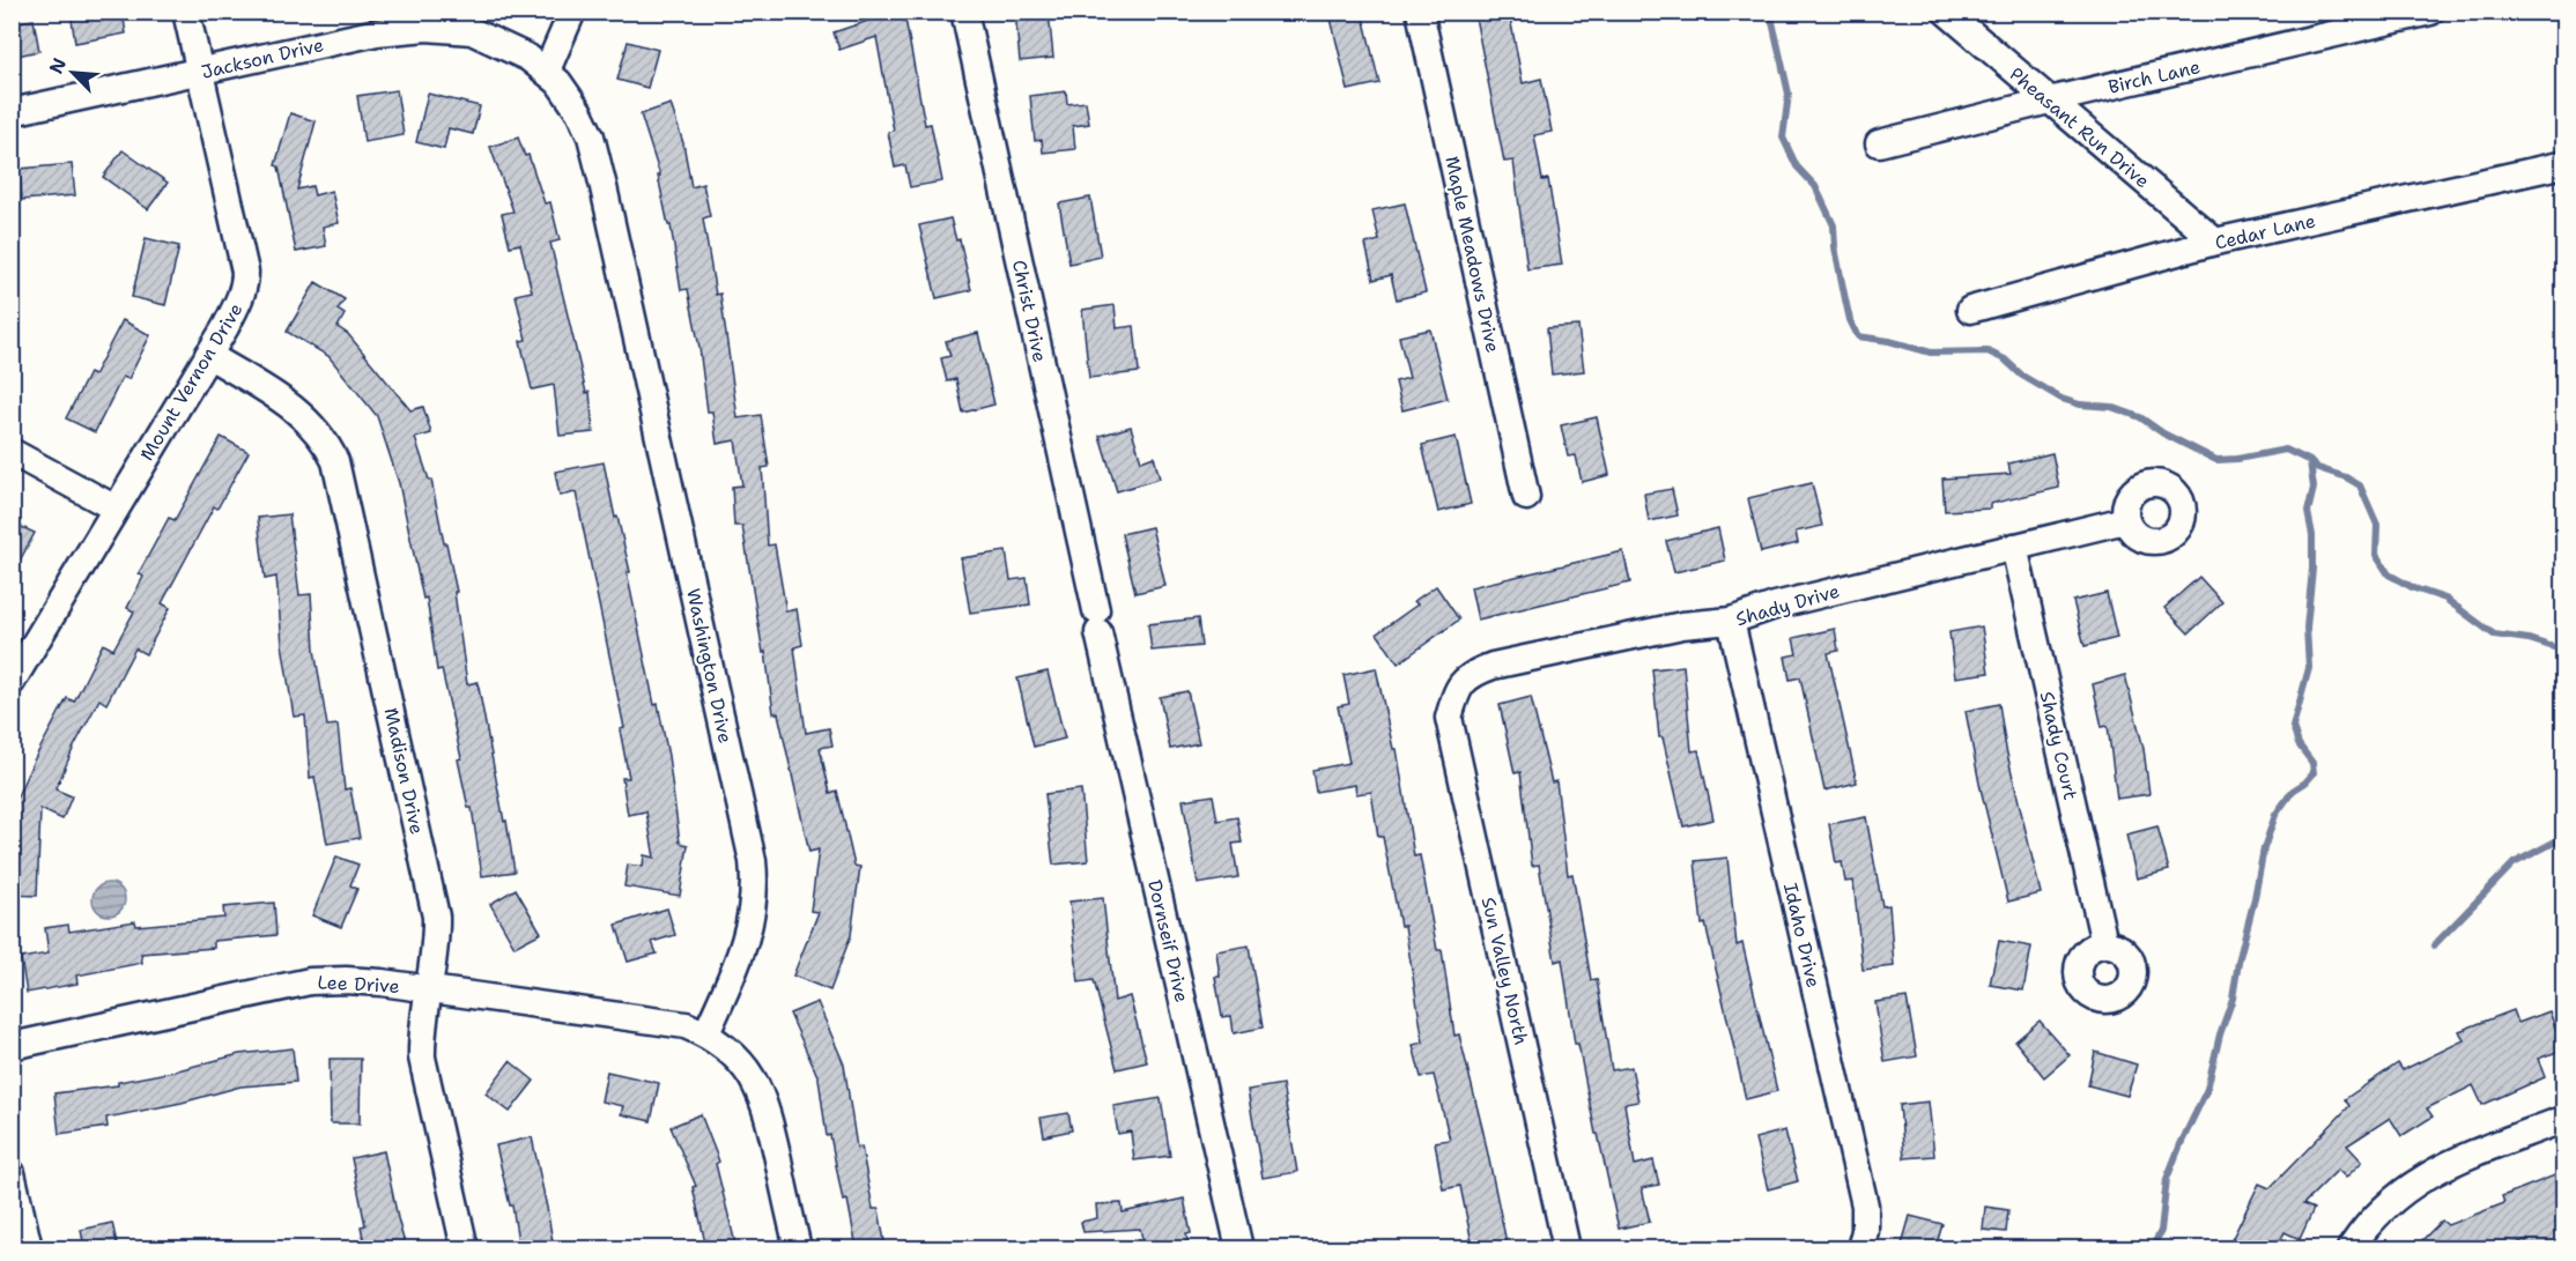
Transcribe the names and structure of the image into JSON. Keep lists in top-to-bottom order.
{
  "streets": {
    "street": [
      "Jackson Drive",
      "Birch Lane",
      "Pheasant Run Drive",
      "Cedar Lane",
      "Maple Meadows Drive",
      "Christ Drive",
      "Mount Vernon Drive",
      "Shady Drive",
      "Washington Drive",
      "Shady Court",
      "Madison Drive",
      "Idaho Drive",
      "Dornseif Drive",
      "Sun Valley North",
      "Lee Drive"
    ]
  },
  "crossings": [
    ["Jackson Drive", "Mount Vernon Drive"],
    ["Jackson Drive", "Washington Drive"],
    ["Birch Lane", "Pheasant Run Drive"],
    ["Pheasant Run Drive", "Cedar Lane"],
    ["Christ Drive", "Dornseif Drive"],
    ["Mount Vernon Drive", "Madison Drive"],
    ["Shady Drive", "Shady Court"],
    ["Shady Drive", "Idaho Drive"],
    ["Shady Drive", "Sun Valley North"],
    ["Washington Drive", "Lee Drive"],
    ["Madison Drive", "Lee Drive"]
  ],
  "north": "top left"
}
